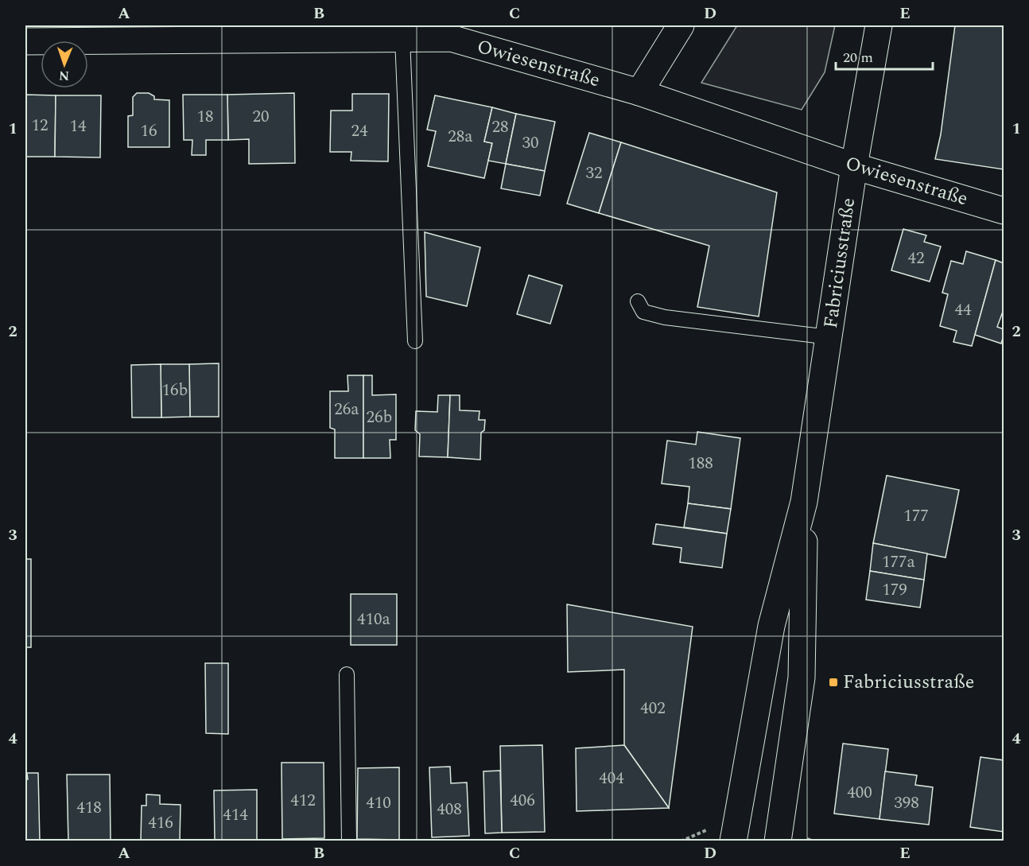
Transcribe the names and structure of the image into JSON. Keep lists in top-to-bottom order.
{
  "streets": {
    "street": ["Owiesenstraße", "Fabriciusstraße"]
  },
  "crossings": [
    ["Owiesenstraße", "Fabriciusstraße"]
  ],
  "places": {
    "transit": ["Fabriciusstraße"]
  },
  "house_numbers": [
    "18",
    "20",
    "12",
    "14",
    "28",
    "16",
    "24",
    "28a",
    "30",
    "32",
    "42",
    "44",
    "16b",
    "26a",
    "26b",
    "188",
    "177",
    "177a",
    "179",
    "410a",
    "402",
    "404",
    "400",
    "412",
    "406",
    "410",
    "398",
    "418",
    "408",
    "414",
    "416"
  ],
  "scale_bar": "20 m",
  "north": "bottom",
  "grid": {
    "columns": [
      "A",
      "B",
      "C",
      "D",
      "E"
    ],
    "rows": [
      "1",
      "2",
      "3",
      "4"
    ]
  }
}
